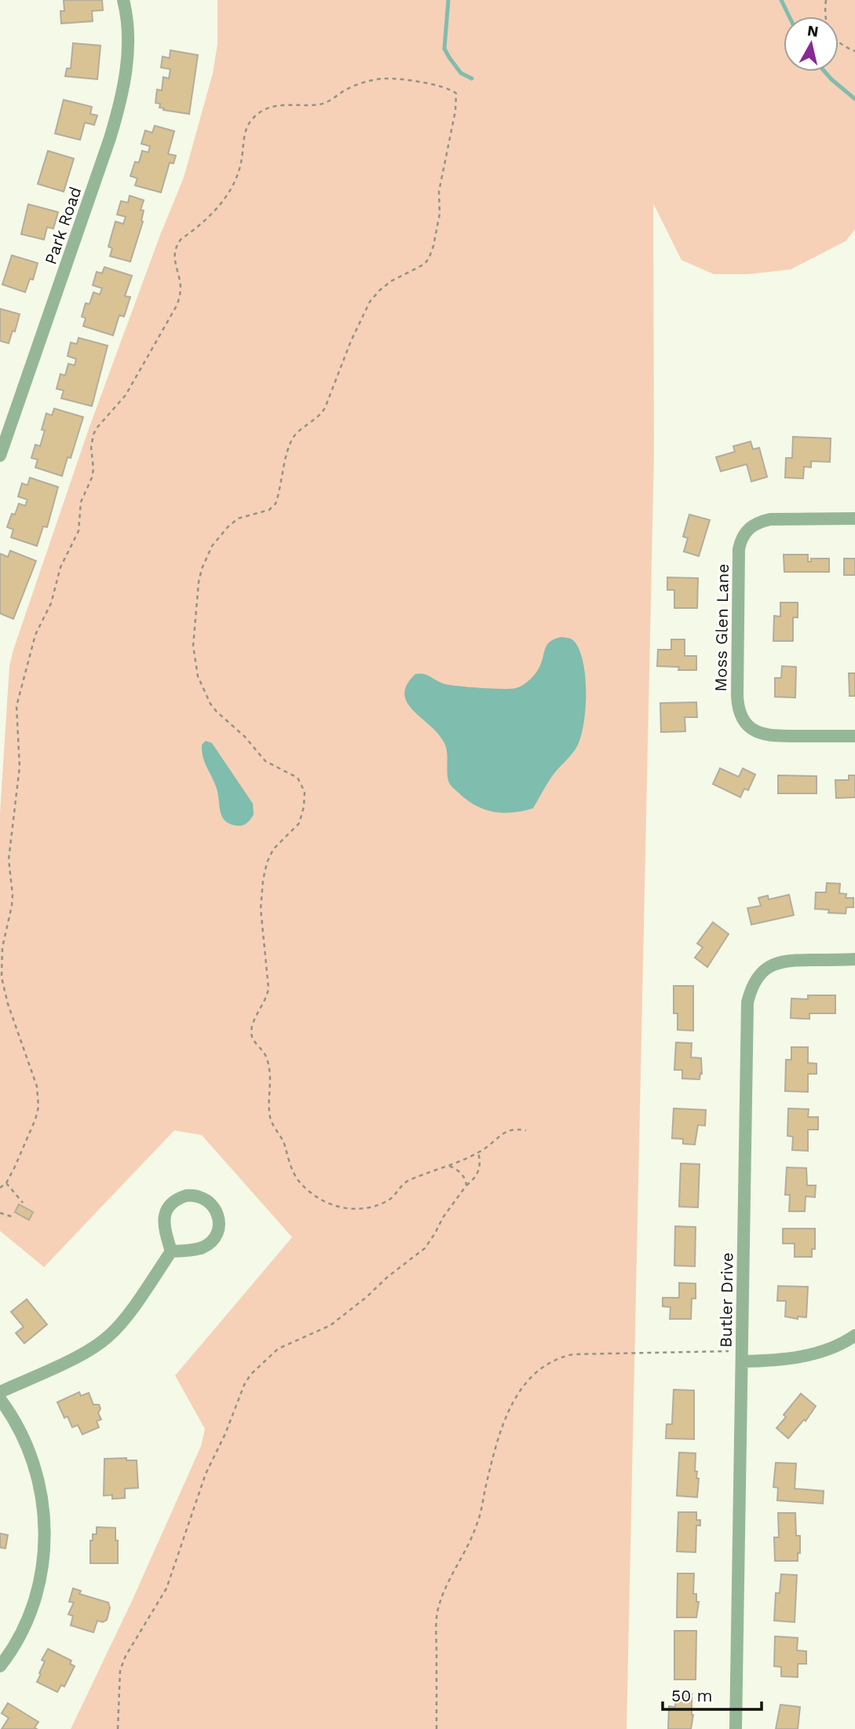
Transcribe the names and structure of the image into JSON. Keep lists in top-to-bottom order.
{
  "streets": {
    "street": ["Park Road", "Moss Glen Lane", "Butler Drive"]
  },
  "scale_bar": "50 m",
  "north": "top"
}
